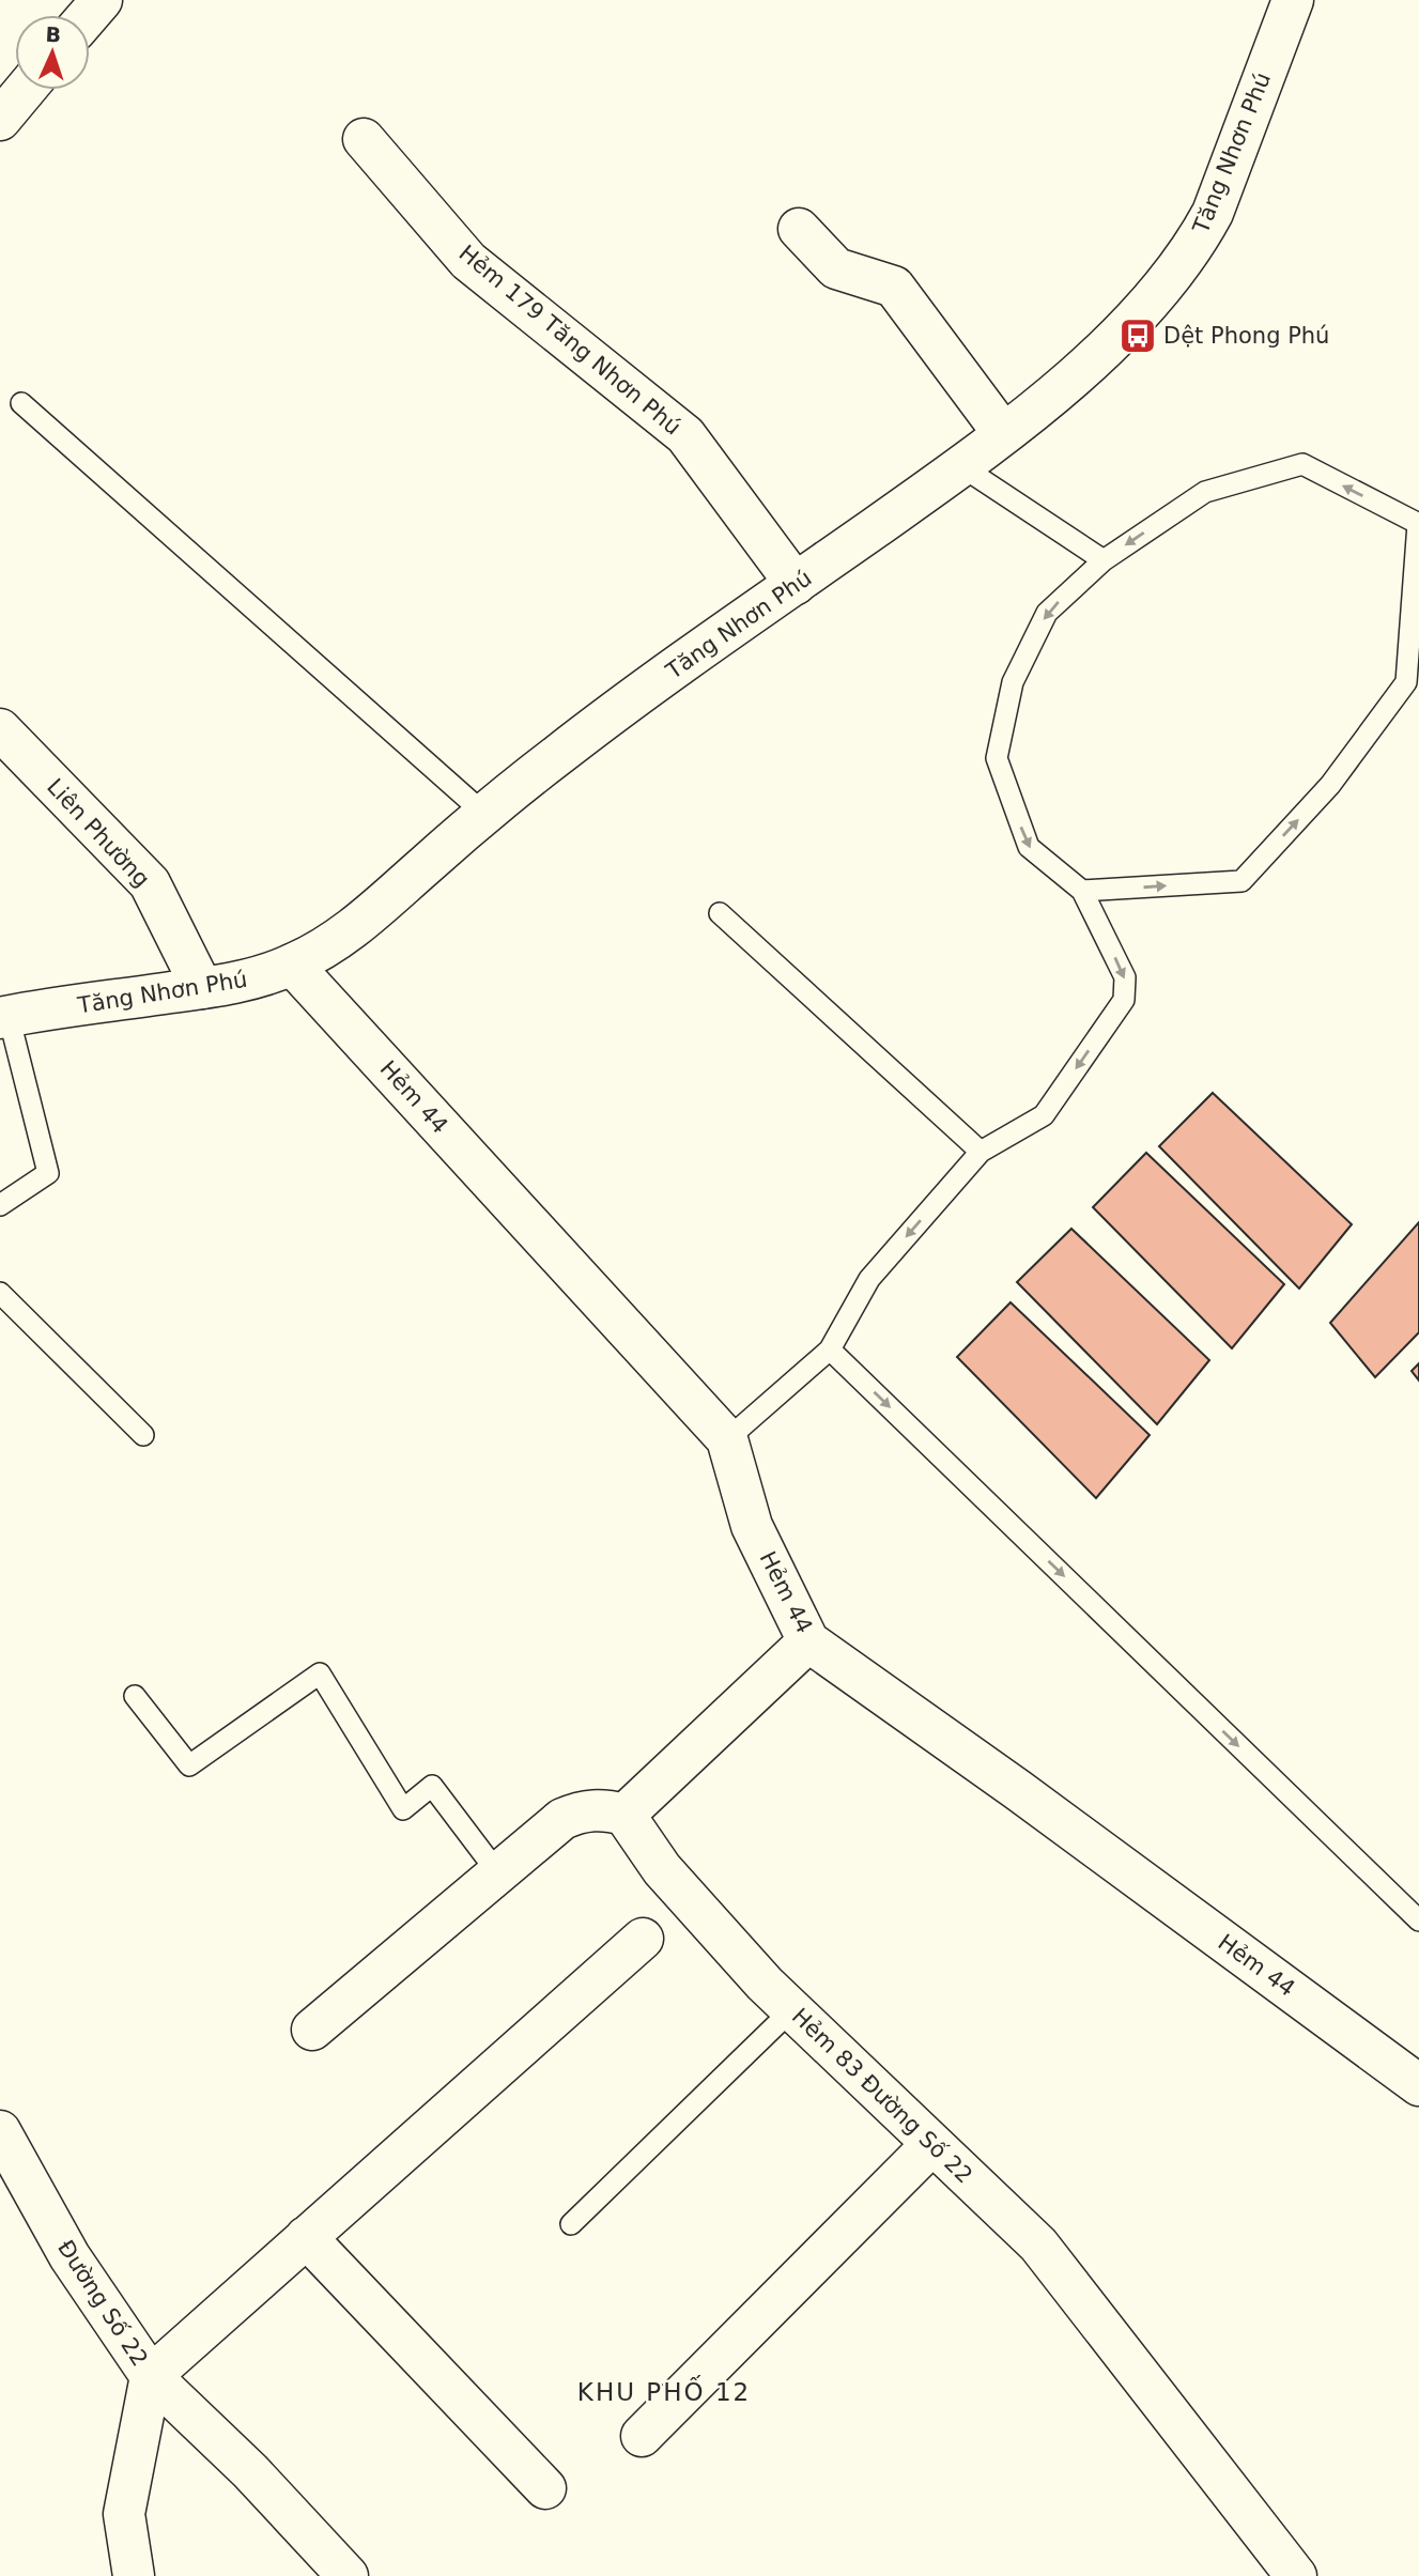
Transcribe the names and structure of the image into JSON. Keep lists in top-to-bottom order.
{
  "streets": {
    "street": [
      "Tăng Nhơn Phú",
      "Hẻm 179 Tăng Nhơn Phú",
      "Liên Phường",
      "Hẻm 44",
      "Hẻm 83 Đường Số 22",
      "Đường Số 22"
    ]
  },
  "crossings": [
    ["Tăng Nhơn Phú", "Hẻm 179 Tăng Nhơn Phú"],
    ["Tăng Nhơn Phú", "Liên Phường"],
    ["Tăng Nhơn Phú", "Hẻm 44"]
  ],
  "districts": ["KHU PHỐ 12"],
  "places": {
    "bus stop": ["Dệt Phong Phú"]
  },
  "north": "top"
}
